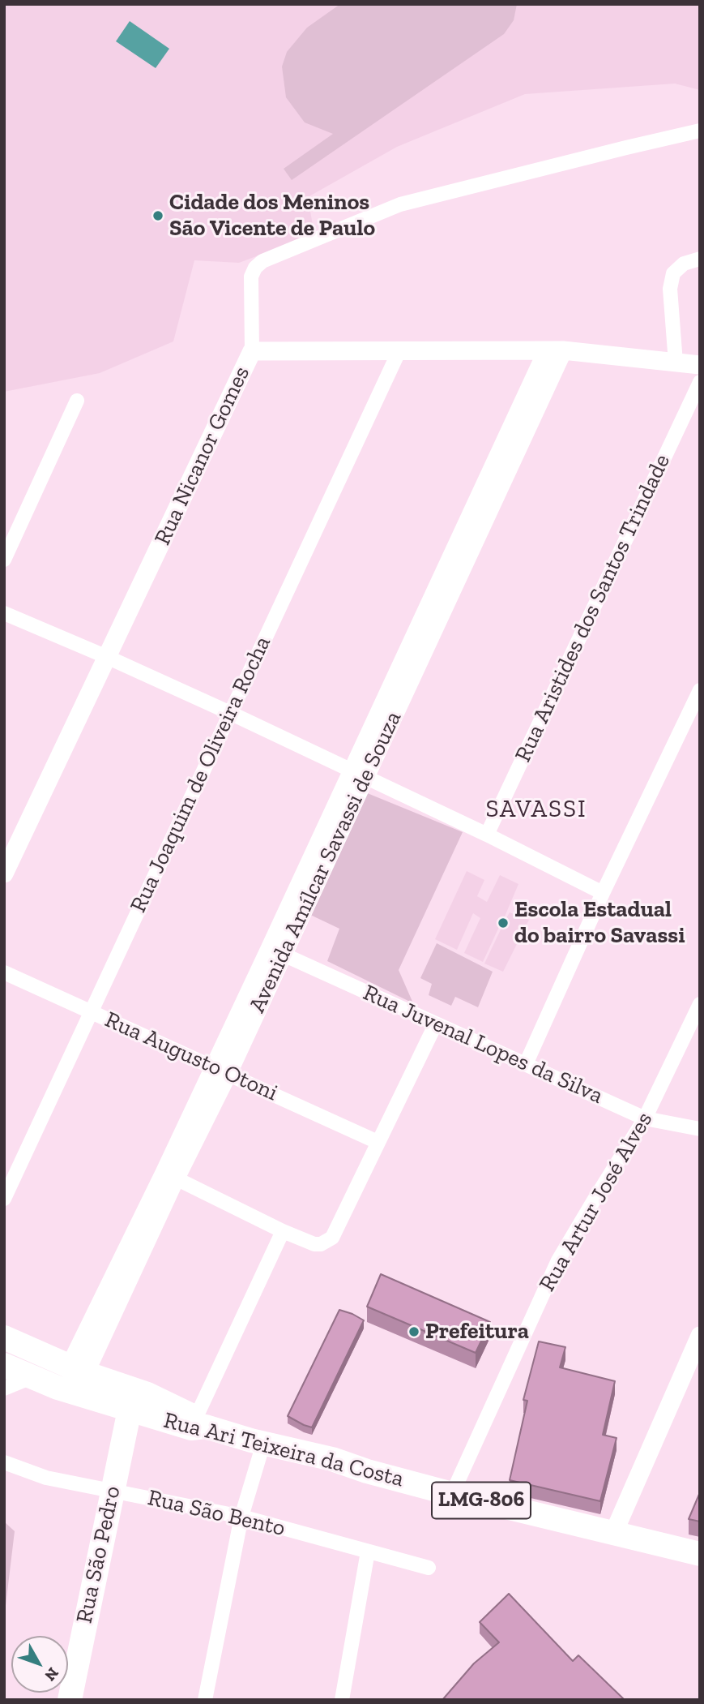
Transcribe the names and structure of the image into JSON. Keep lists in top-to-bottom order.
{
  "streets": {
    "highway": ["Rua Ari Teixeira da Costa", "LMG-806", "Rua São Pedro"],
    "street": [
      "Rua Nicanor Gomes",
      "Rua Aristides dos Santos Trindade",
      "Rua Joaquim de Oliveira Rocha",
      "Avenida Amílcar Savassi de Souza",
      "Rua Juvenal Lopes da Silva",
      "Rua Augusto Otoni",
      "Rua Artur José Alves",
      "Rua São Bento"
    ]
  },
  "crossings": [
    ["Rua Nicanor Gomes", "Rua Joaquim de Oliveira Rocha"],
    ["Rua Nicanor Gomes", "Avenida Amílcar Savassi de Souza"],
    ["Rua Joaquim de Oliveira Rocha", "Rua Augusto Otoni"],
    ["Avenida Amílcar Savassi de Souza", "Rua Juvenal Lopes da Silva"],
    ["Avenida Amílcar Savassi de Souza", "Rua Augusto Otoni"],
    ["Avenida Amílcar Savassi de Souza", "LMG-806"],
    ["Rua Juvenal Lopes da Silva", "Rua Artur José Alves"],
    ["Rua Artur José Alves", "Rua Ari Teixeira da Costa"],
    ["Rua Ari Teixeira da Costa", "LMG-806"],
    ["Rua Ari Teixeira da Costa", "Rua São Pedro"],
    ["Rua São Bento", "Rua São Pedro"]
  ],
  "districts": ["SAVASSI"],
  "places": ["Cidade dos Meninos São Vicente de Paulo", "Escola Estadual do bairro Savassi", "Prefeitura"],
  "north": "bottom right"
}
